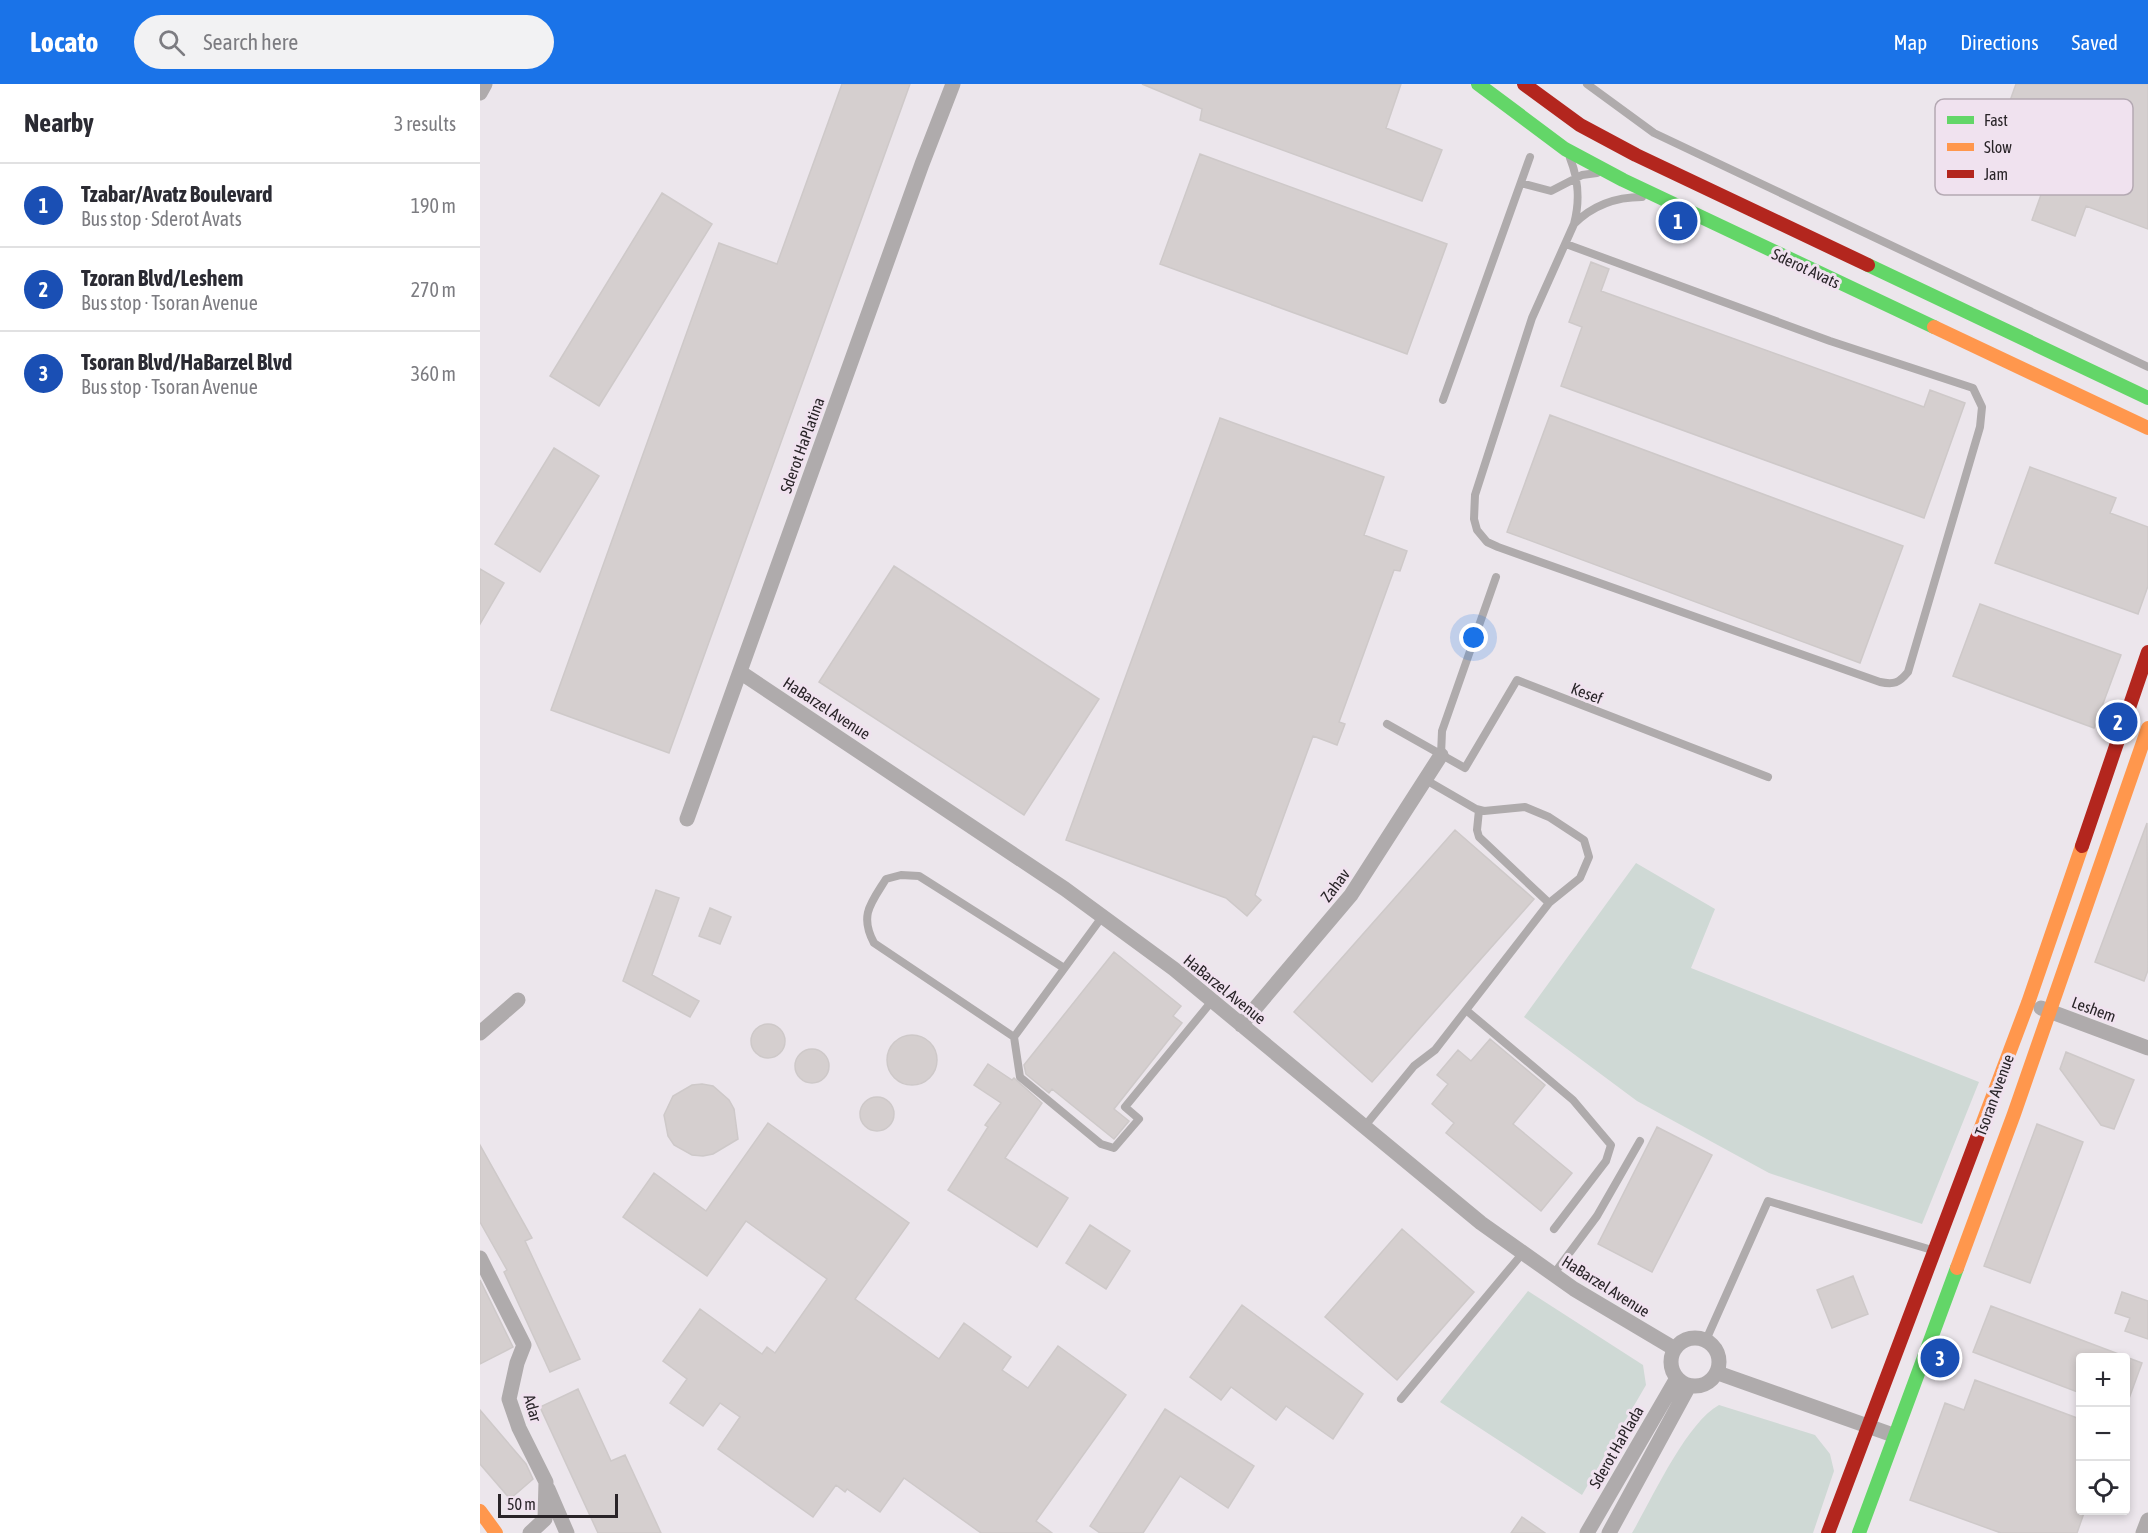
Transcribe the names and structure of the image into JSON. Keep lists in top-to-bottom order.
{
  "streets": {
    "street": [
      "Sderot Avats",
      "Sderot HaPlatina",
      "HaBarzel Avenue",
      "Zahav",
      "Leshem",
      "Tsoran Avenue",
      "Adar",
      "Sderot HaPlada"
    ],
    "lane": ["Kesef"]
  },
  "crossings": [
    ["Sderot HaPlatina", "HaBarzel Avenue"],
    ["Kesef", "Zahav"],
    ["HaBarzel Avenue", "Zahav"],
    ["HaBarzel Avenue", "Sderot HaPlada"],
    ["Leshem", "Tsoran Avenue"]
  ],
  "legend": ["Fast", "Slow", "Jam"],
  "scale_bar": "50 m",
  "page": {
    "header": "Locato",
    "search": "Search here",
    "nav": ["Map", "Directions", "Saved"],
    "heading": ["Nearby", "3 results"],
    "list": [
      {
        "mark": "1",
        "name": "Tzabar/Avatz Boulevard",
        "note": "Bus stop · Sderot Avats",
        "value": "190 m"
      },
      {
        "mark": "2",
        "name": "Tzoran Blvd/Leshem",
        "note": "Bus stop · Tsoran Avenue",
        "value": "270 m"
      },
      {
        "mark": "3",
        "name": "Tsoran Blvd/HaBarzel Blvd",
        "note": "Bus stop · Tsoran Avenue",
        "value": "360 m"
      }
    ],
    "pins": ["1", "2", "3"],
    "map_buttons": ["+", "−"],
    "scale": "50 m"
  }
}
